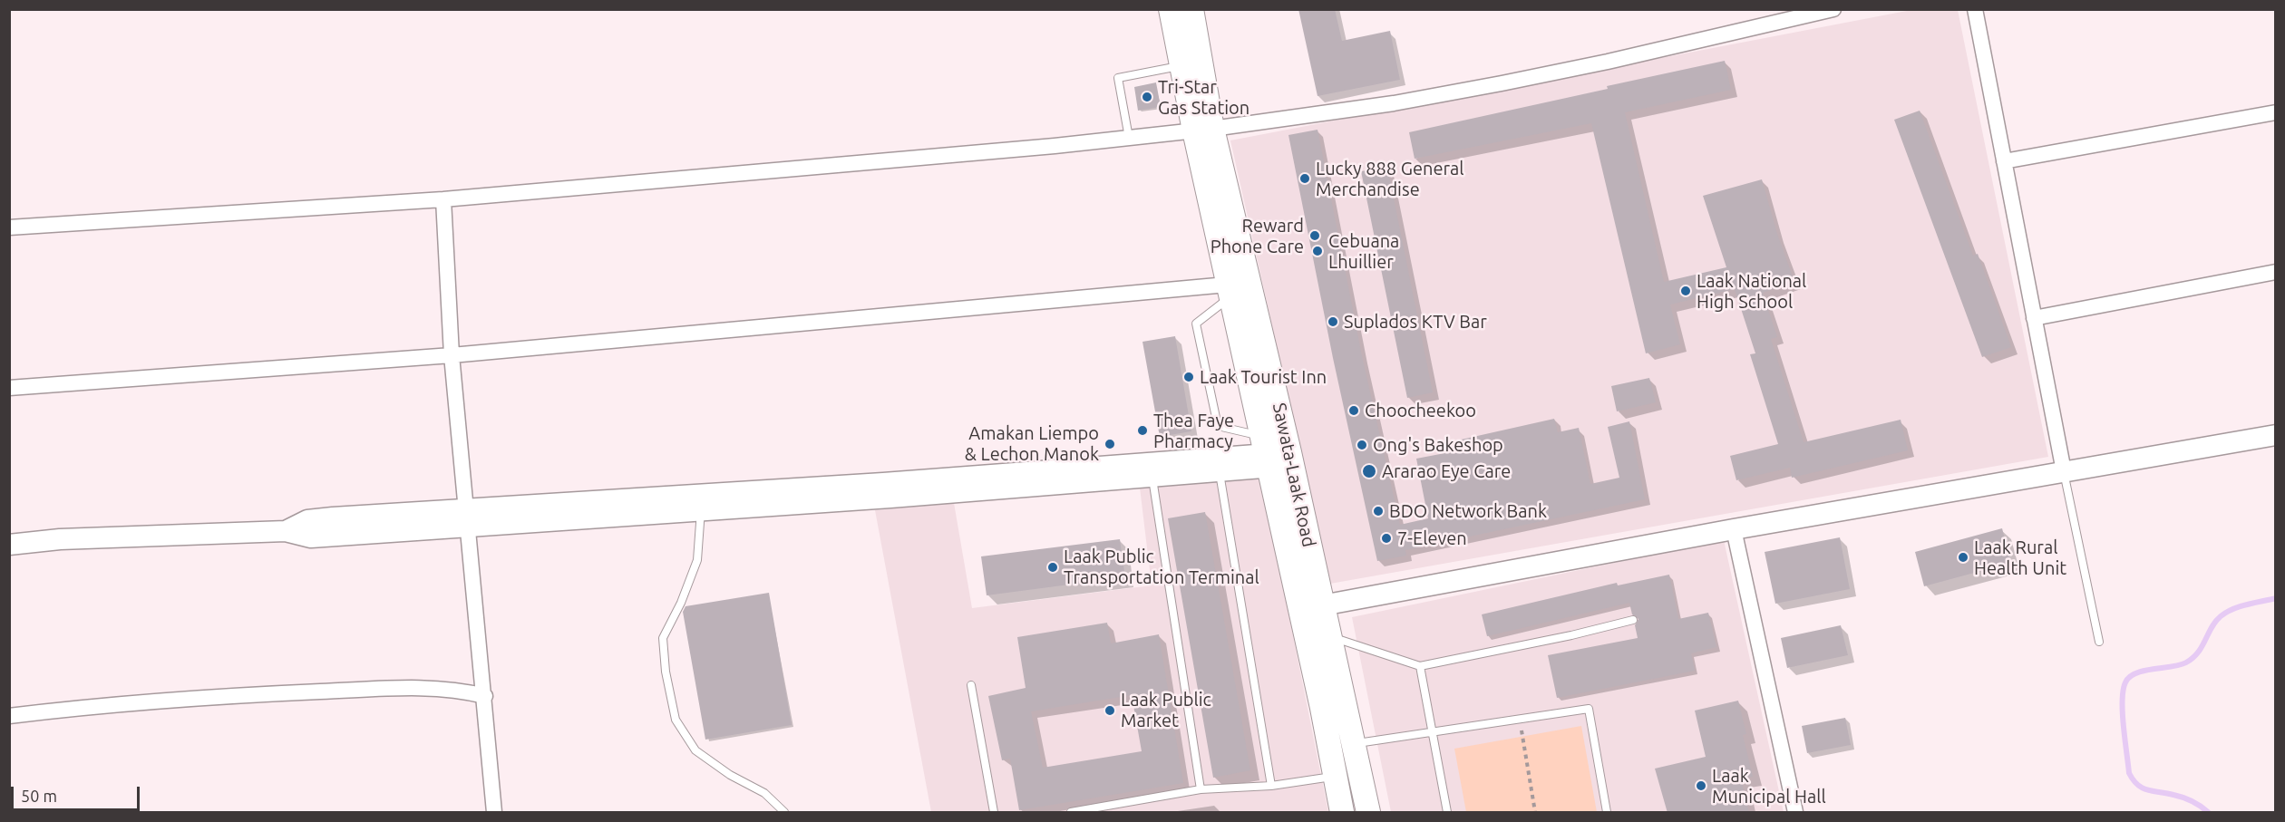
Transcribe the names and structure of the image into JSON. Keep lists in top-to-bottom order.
{
  "streets": {
    "main road": ["Sawata-Laak Road"]
  },
  "places": [
    "Tri-Star Gas Station",
    "Lucky 888 General Merchandise",
    "Reward Phone Care",
    "Cebuana Lhuillier",
    "Laak National High School",
    "Suplados KTV Bar",
    "Laak Tourist Inn",
    "Choocheekoo",
    "Thea Faye Pharmacy",
    "Amakan Liempo & Lechon Manok",
    "Ong's Bakeshop",
    "Ararao Eye Care",
    "BDO Network Bank",
    "7-Eleven",
    "Laak Rural Health Unit",
    "Laak Public Transportation Terminal",
    "Laak Public Market",
    "Laak Municipal Hall"
  ],
  "scale_bar": "50 m"
}
